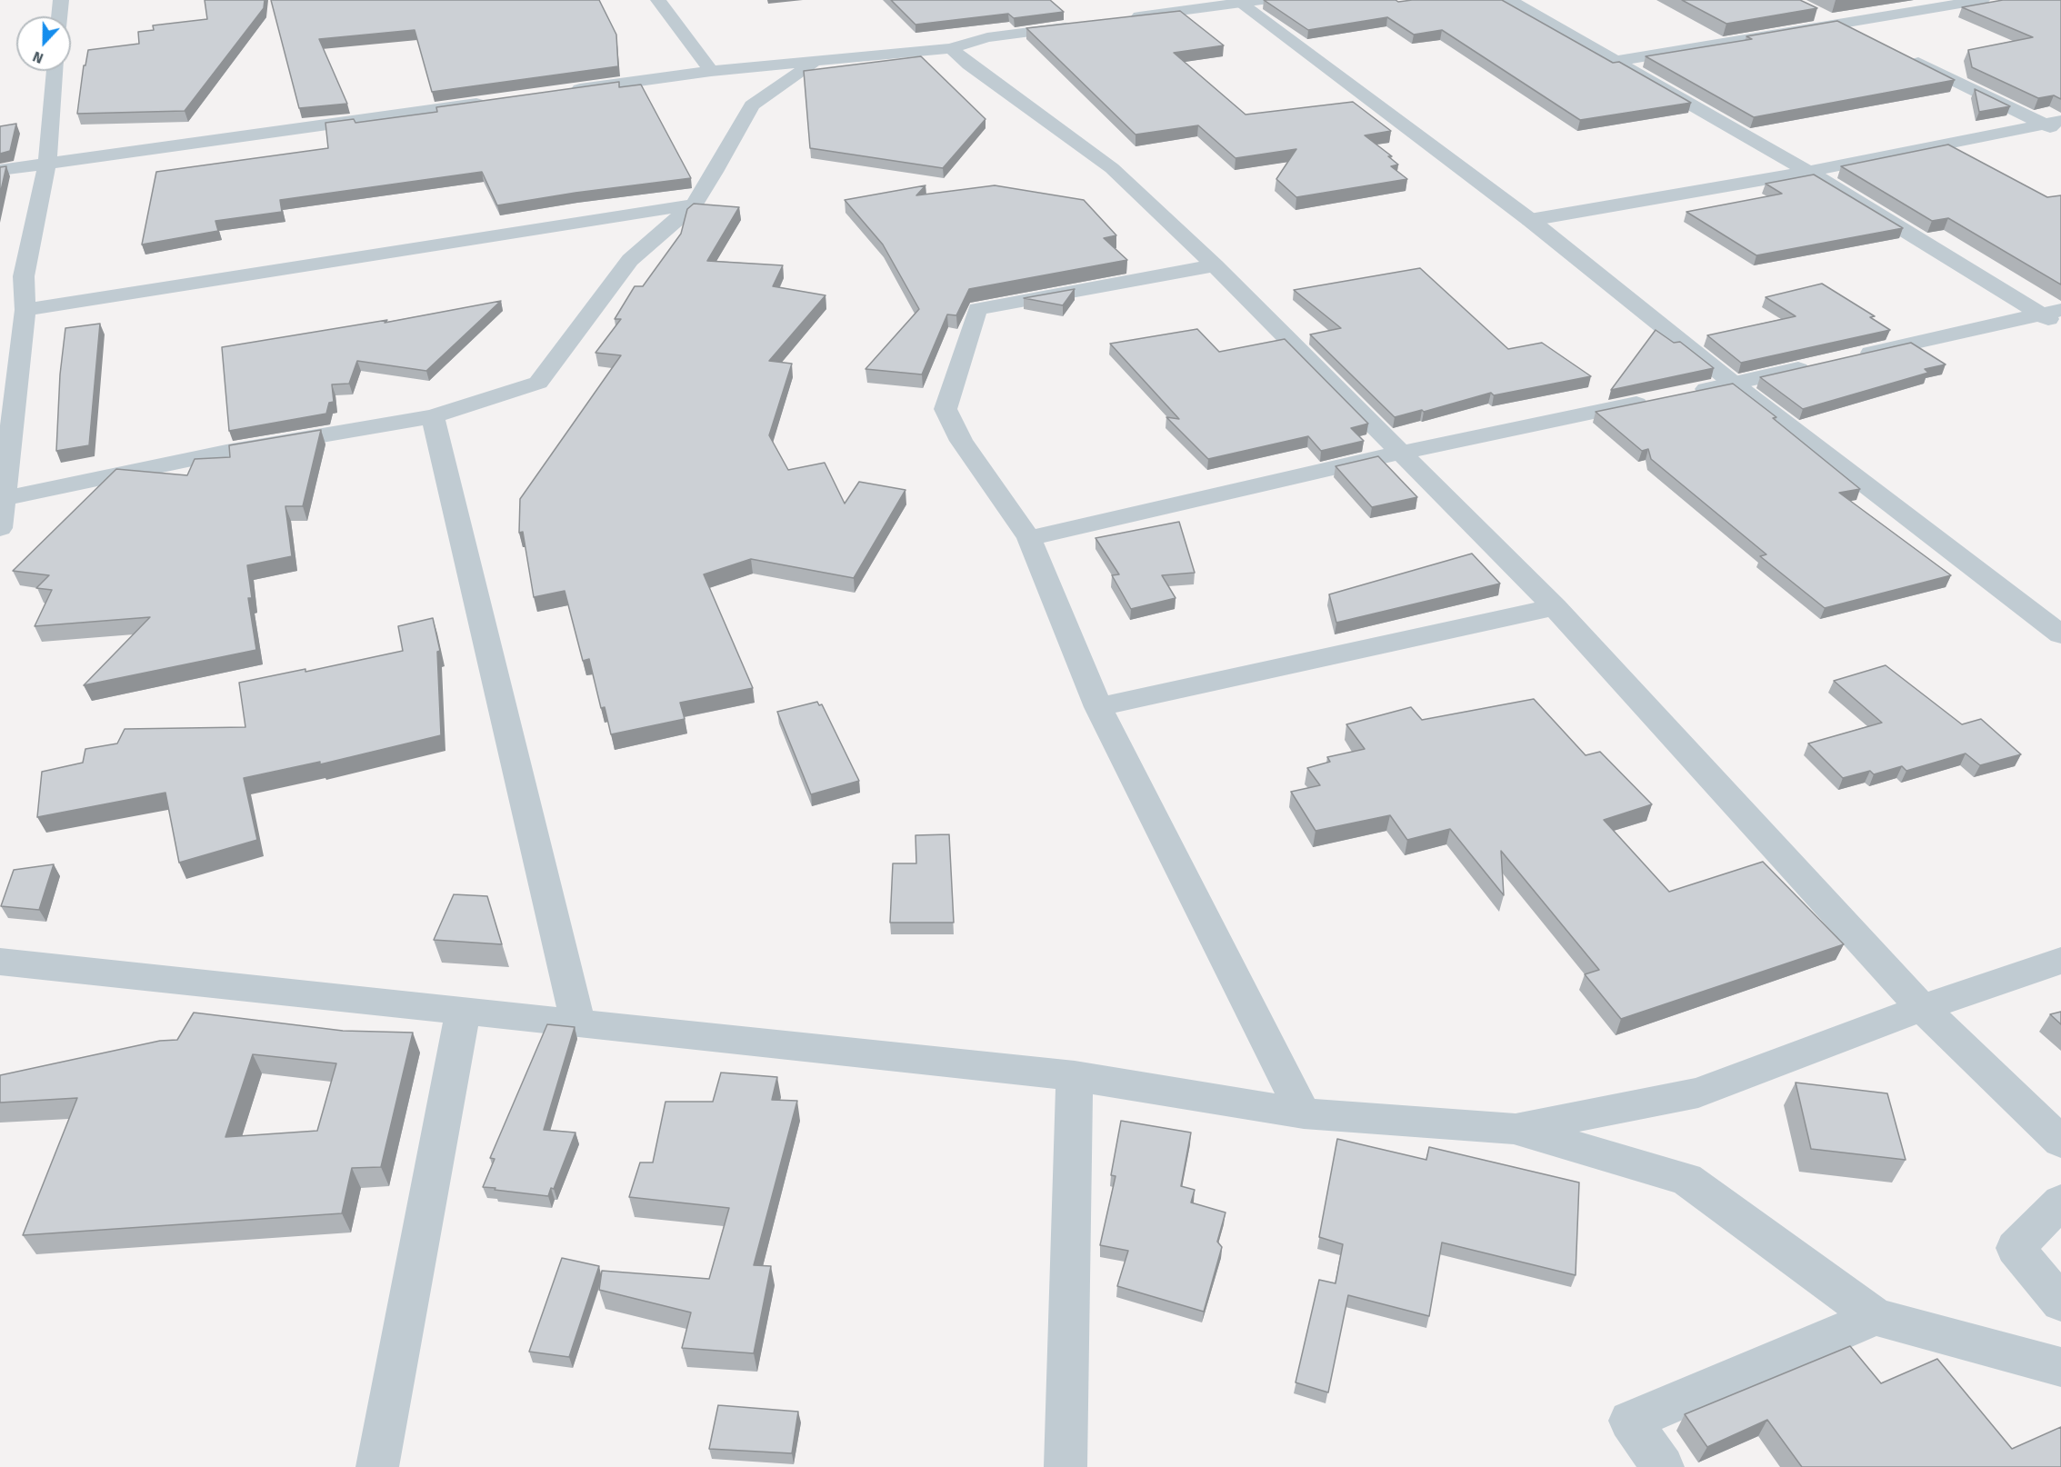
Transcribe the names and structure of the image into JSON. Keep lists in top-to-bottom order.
{
  "north": "bottom"
}
